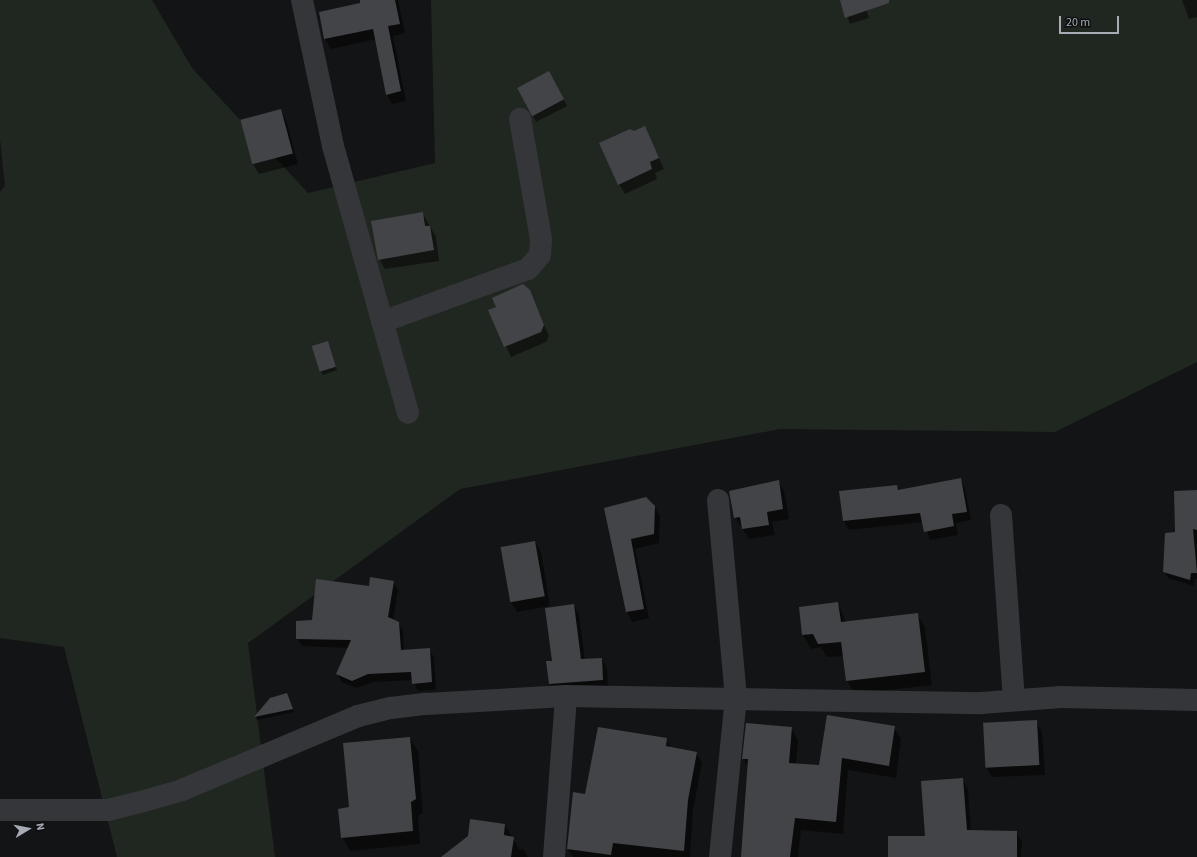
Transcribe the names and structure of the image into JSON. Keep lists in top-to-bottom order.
{
  "scale_bar": "20 m",
  "north": "right"
}
